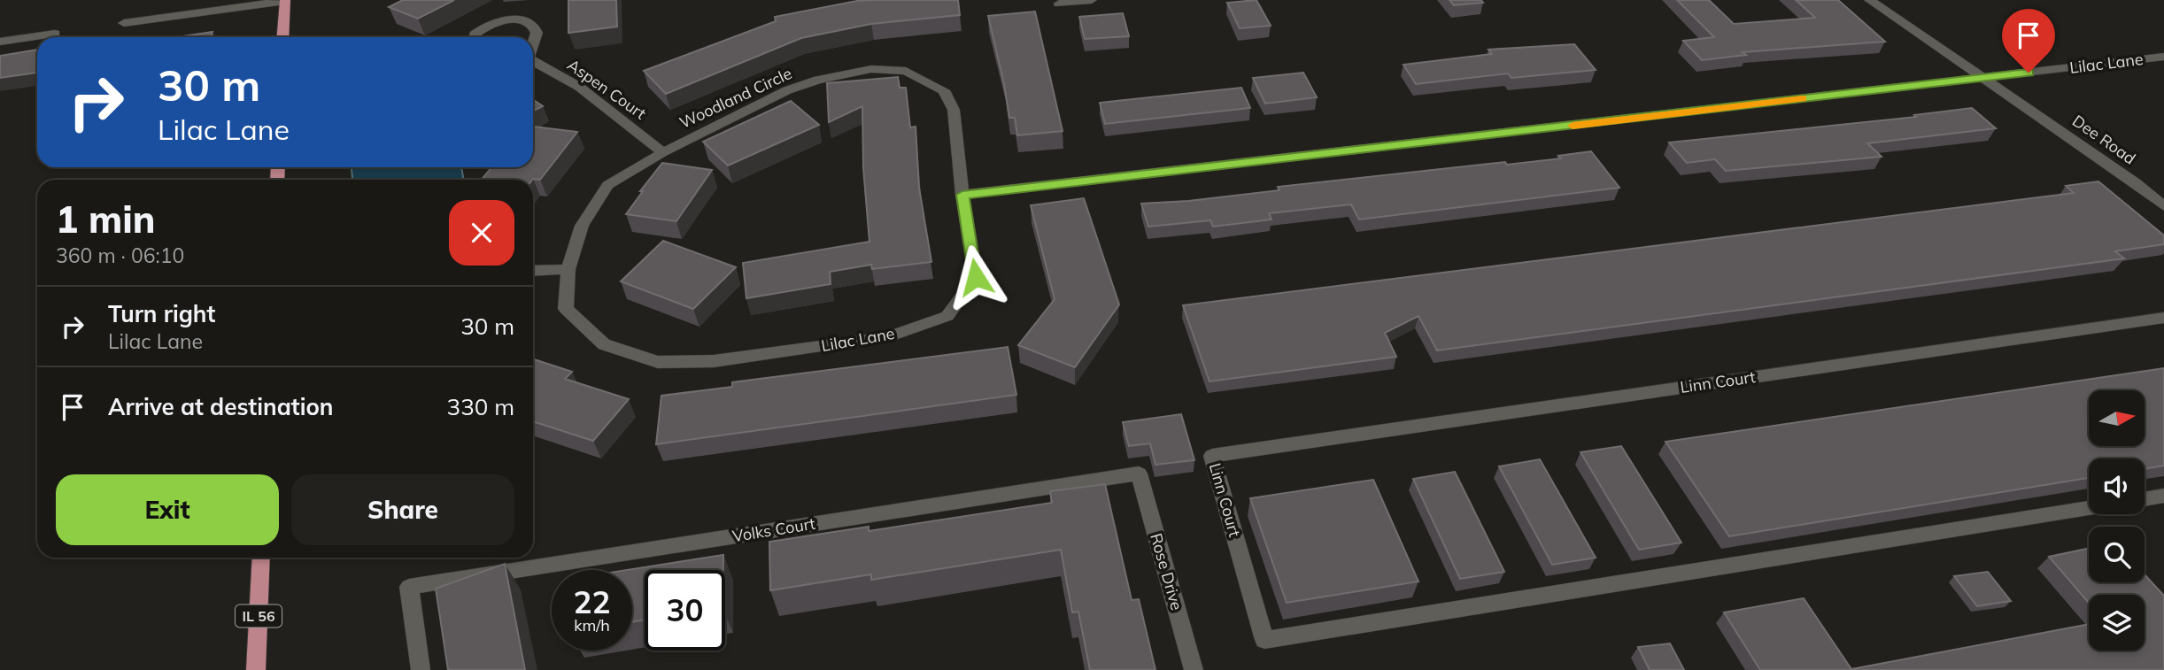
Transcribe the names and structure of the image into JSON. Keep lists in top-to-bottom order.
{
  "streets": {
    "main road": ["IL 56"],
    "street": [
      "Lilac Lane",
      "Aspen Court",
      "Woodland Circle",
      "Dee Road",
      "Linn Court",
      "Volks Court",
      "Rose Drive"
    ]
  },
  "crossings": [
    ["Lilac Lane", "Woodland Circle"],
    ["Lilac Lane", "Dee Road"],
    ["Aspen Court", "Woodland Circle"],
    ["Volks Court", "Rose Drive"]
  ],
  "north": "right",
  "page": {
    "turn": ["30 m", "Lilac Lane"],
    "heading": ["1 min", "360 m · 06:10"],
    "list": [
      {
        "name": "Turn right",
        "note": "Lilac Lane",
        "value": "30 m"
      },
      {
        "name": "Arrive at destination",
        "value": "330 m"
      }
    ],
    "buttons": ["Exit", "Share"],
    "speed": "22 km/h",
    "limit": "30"
  }
}
